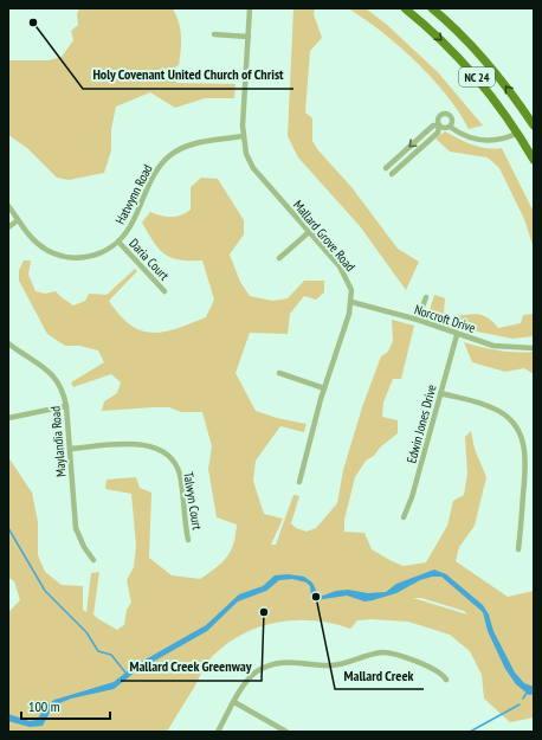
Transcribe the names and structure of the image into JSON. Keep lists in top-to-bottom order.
{
  "streets": {
    "main road": ["NC 24"],
    "street": [
      "Hatwynn Road",
      "Mallard Grove Road",
      "Daria Court",
      "Norcroft Drive",
      "Edwin Jones Drive",
      "Maylandia Road",
      "Talwyn Court"
    ]
  },
  "crossings": [
    ["Hatwynn Road", "Mallard Grove Road"],
    ["Hatwynn Road", "Daria Court"],
    ["Mallard Grove Road", "Norcroft Drive"],
    ["Norcroft Drive", "Edwin Jones Drive"],
    ["Maylandia Road", "Talwyn Court"]
  ],
  "places": ["Holy Covenant United Church of Christ", "Mallard Creek", "Mallard Creek Greenway"],
  "scale_bar": "100 m"
}
